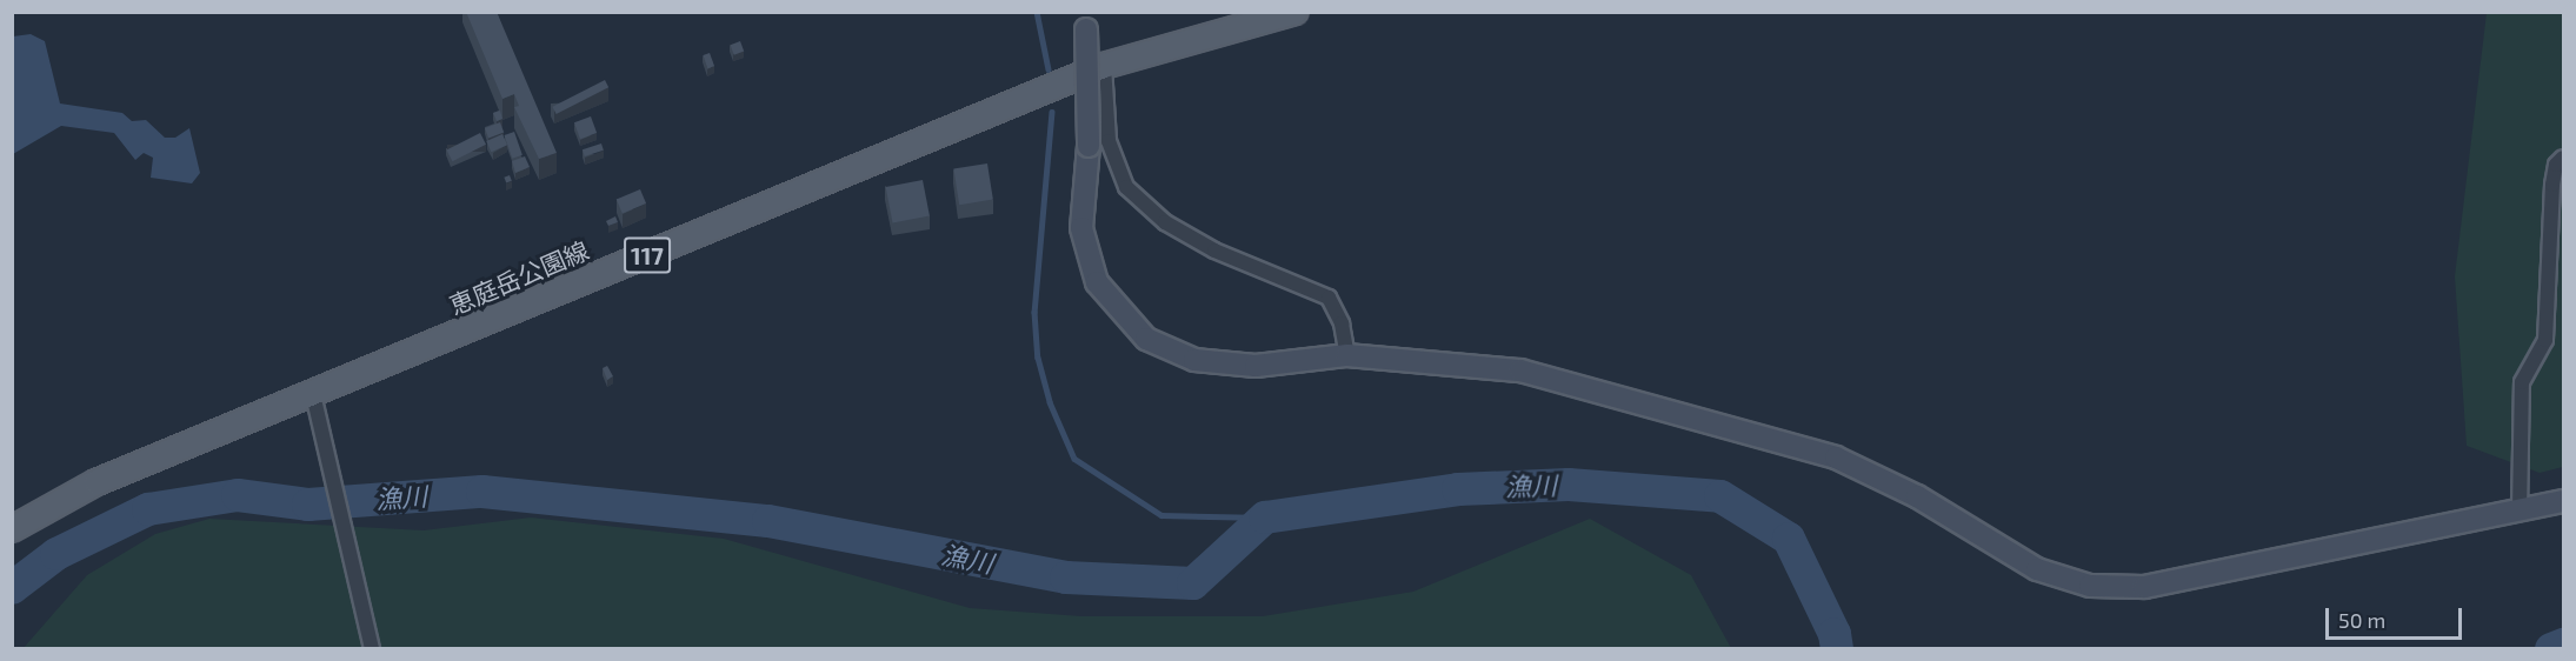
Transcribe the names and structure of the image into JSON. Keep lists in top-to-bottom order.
{
  "streets": {
    "main road": ["117", "恵庭岳公園線"]
  },
  "water": ["漁川"],
  "scale_bar": "50 m"
}
